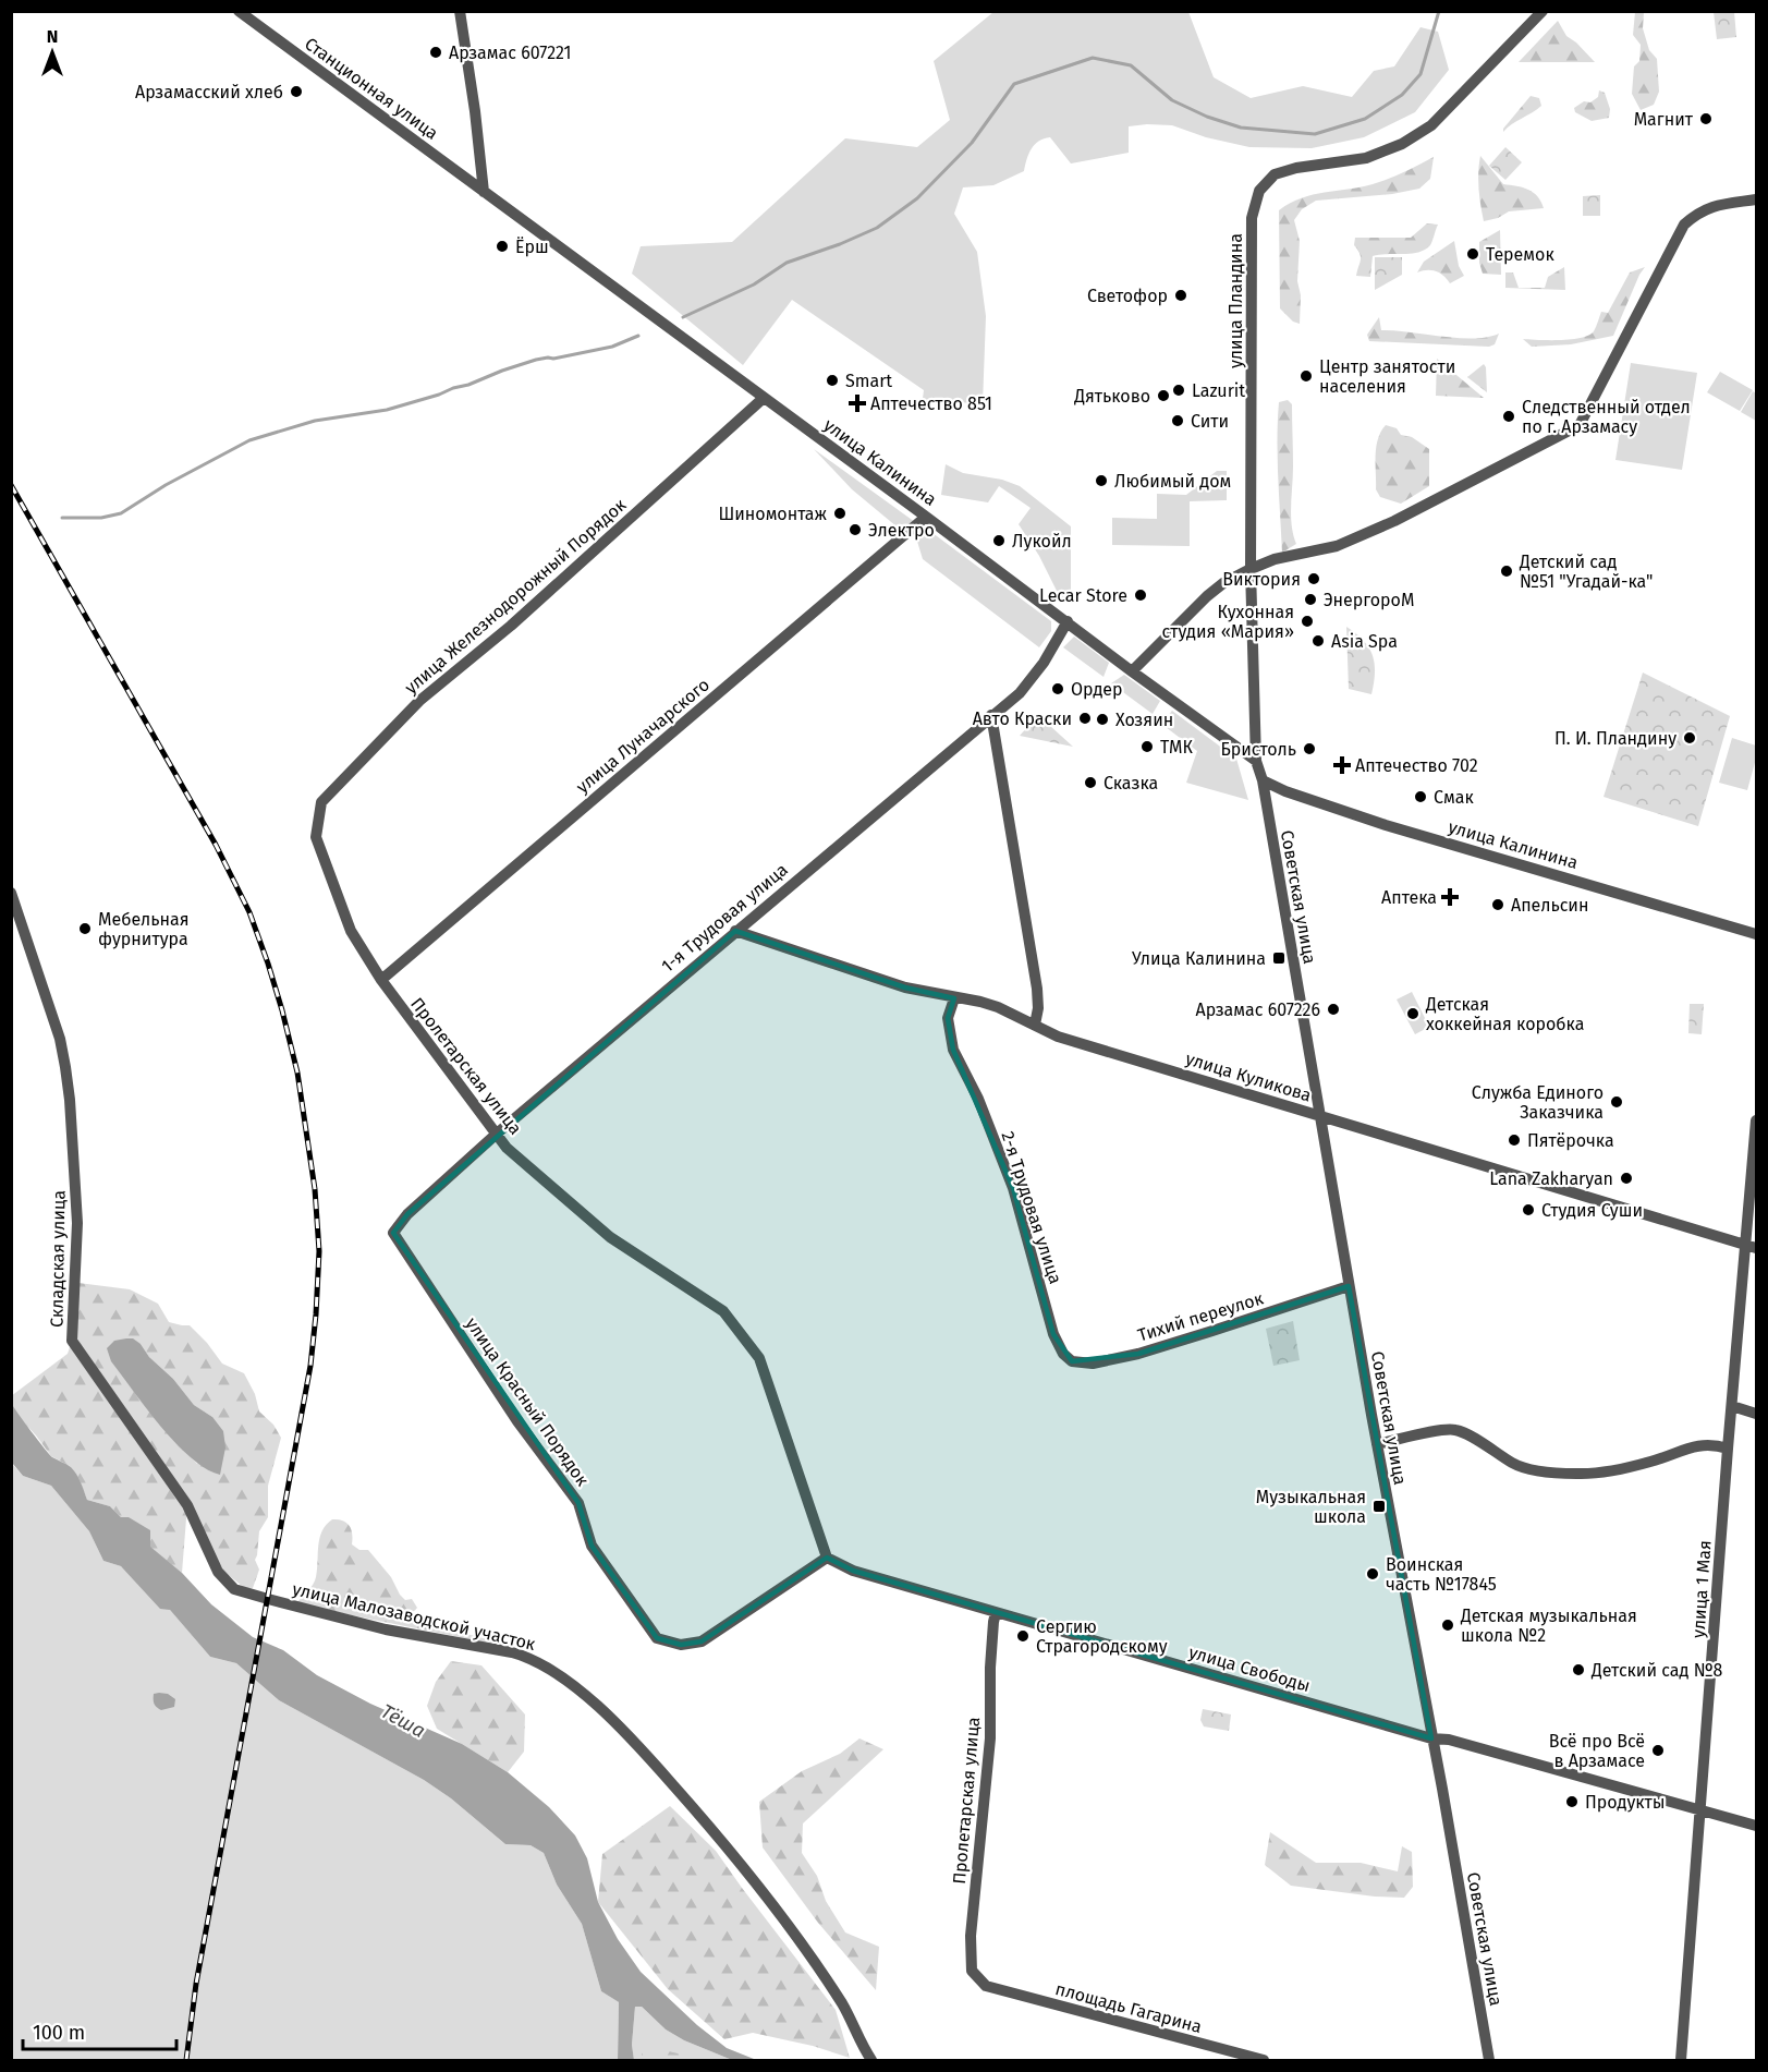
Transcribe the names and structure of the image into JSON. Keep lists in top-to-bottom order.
{
  "streets": {
    "street": [
      "Станционная улица",
      "улица Пландина",
      "улица Калинина",
      "улица Железнодорожный Порядок",
      "улица Луначарского",
      "Советская улица",
      "1-я Трудовая улица",
      "Пролетарская улица",
      "улица Куликова",
      "2-я Трудовая улица",
      "Складская улица",
      "Тихий переулок",
      "улица Красный Порядок",
      "улица 1 Мая",
      "улица Малозаводской участок",
      "улица Свободы",
      "площадь Гагарина"
    ]
  },
  "crossings": [
    ["Станционная улица", "улица Калинина"],
    ["улица Пландина", "улица Калинина"],
    ["улица Пландина", "Советская улица"],
    ["улица Калинина", "улица Железнодорожный Порядок"],
    ["улица Калинина", "улица Луначарского"],
    ["улица Калинина", "Советская улица"],
    ["улица Калинина", "1-я Трудовая улица"],
    ["улица Железнодорожный Порядок", "Пролетарская улица"],
    ["улица Луначарского", "Пролетарская улица"],
    ["Советская улица", "улица Куликова"],
    ["Советская улица", "Тихий переулок"],
    ["Советская улица", "улица Свободы"],
    ["1-я Трудовая улица", "Пролетарская улица"],
    ["1-я Трудовая улица", "улица Куликова"],
    ["1-я Трудовая улица", "улица Красный Порядок"],
    ["Пролетарская улица", "улица Красный Порядок"],
    ["Пролетарская улица", "улица Свободы"],
    ["Пролетарская улица", "площадь Гагарина"],
    ["улица Куликова", "2-я Трудовая улица"],
    ["улица Куликова", "улица 1 Мая"],
    ["2-я Трудовая улица", "Тихий переулок"],
    ["Складская улица", "улица Малозаводской участок"],
    ["улица Красный Порядок", "улица Свободы"],
    ["улица 1 Мая", "улица Свободы"]
  ],
  "water": ["Тёша"],
  "places": {
    "other": [
      "Арзамас 607221",
      "Арзамасский хлеб",
      "Магнит",
      "Ёрш",
      "Теремок",
      "Светофор",
      "Центр занятости населения",
      "Smart",
      "Lazurit",
      "Дятьково",
      "Следственный отдел по г. Арзамасу",
      "Сити",
      "Любимый дом",
      "Шиномонтаж",
      "Электро",
      "Лукойл",
      "Детский сад №51 \"Угадай-ка\"",
      "Виктория",
      "Lecar Store",
      "ЭнергороМ",
      "Кухонная студия «Мария»",
      "Asia Spa",
      "Ордер",
      "Авто Краски",
      "Хозяин",
      "П. И. Пландину",
      "ТМК",
      "Бристоль",
      "Сказка",
      "Смак",
      "Апельсин",
      "Мебельная фурнитура",
      "Арзамас 607226",
      "Детская хоккейная коробка",
      "Служба Единого Заказчика",
      "Пятёрочка",
      "Lana Zakharyan",
      "Студия Суши",
      "Воинская часть №17845",
      "Детская музыкальная школа №2",
      "Сергию Страгородскому",
      "Детский сад №8",
      "Всё про Всё в Арзамасе",
      "Продукты"
    ],
    "health": ["Аптечество 851", "Аптечество 702", "Аптека"],
    "transit": ["Улица Калинина", "Музыкальная школа"]
  },
  "scale_bar": "100 m",
  "north": "top"
}
